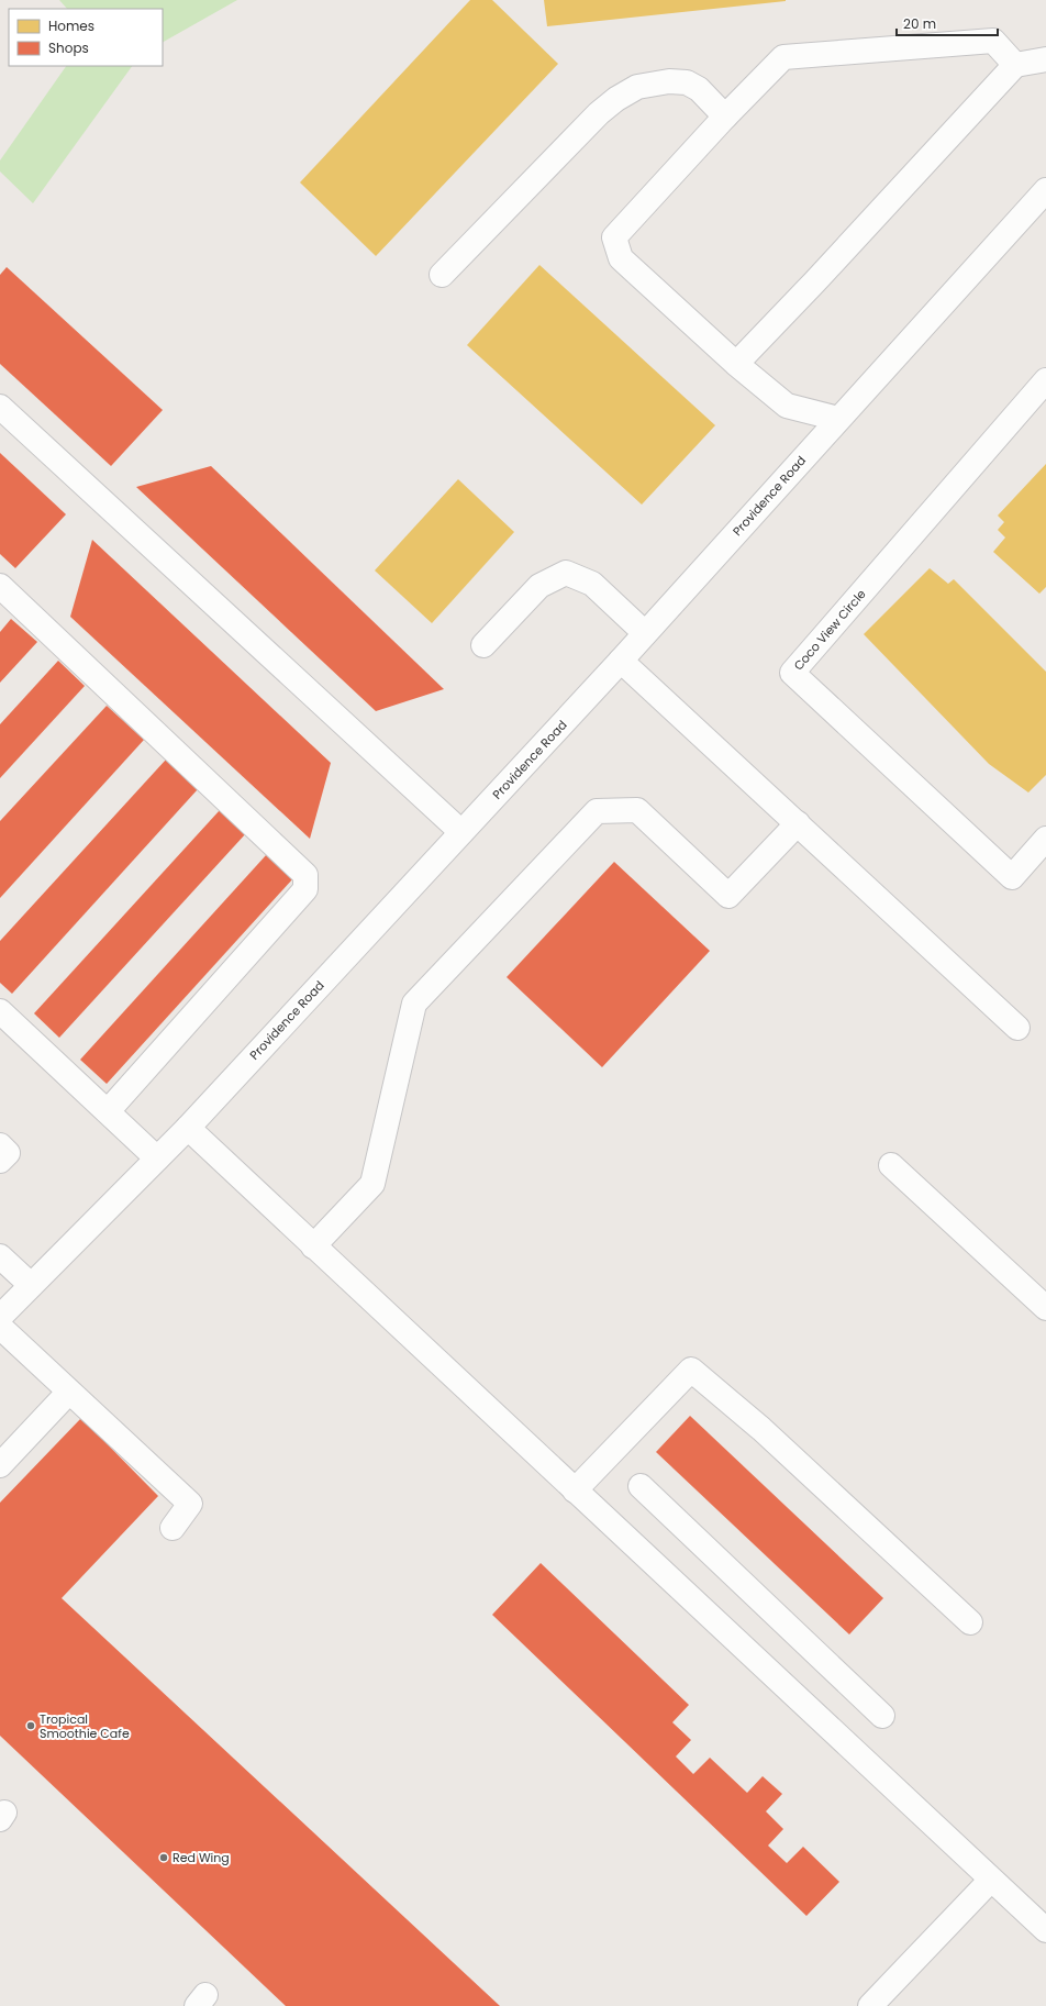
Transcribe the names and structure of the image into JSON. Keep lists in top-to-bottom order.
{
  "streets": {
    "street": ["Providence Road", "Coco View Circle"]
  },
  "places": ["Tropical Smoothie Cafe", "Red Wing"],
  "legend": ["Homes", "Shops"],
  "scale_bar": "20 m"
}
